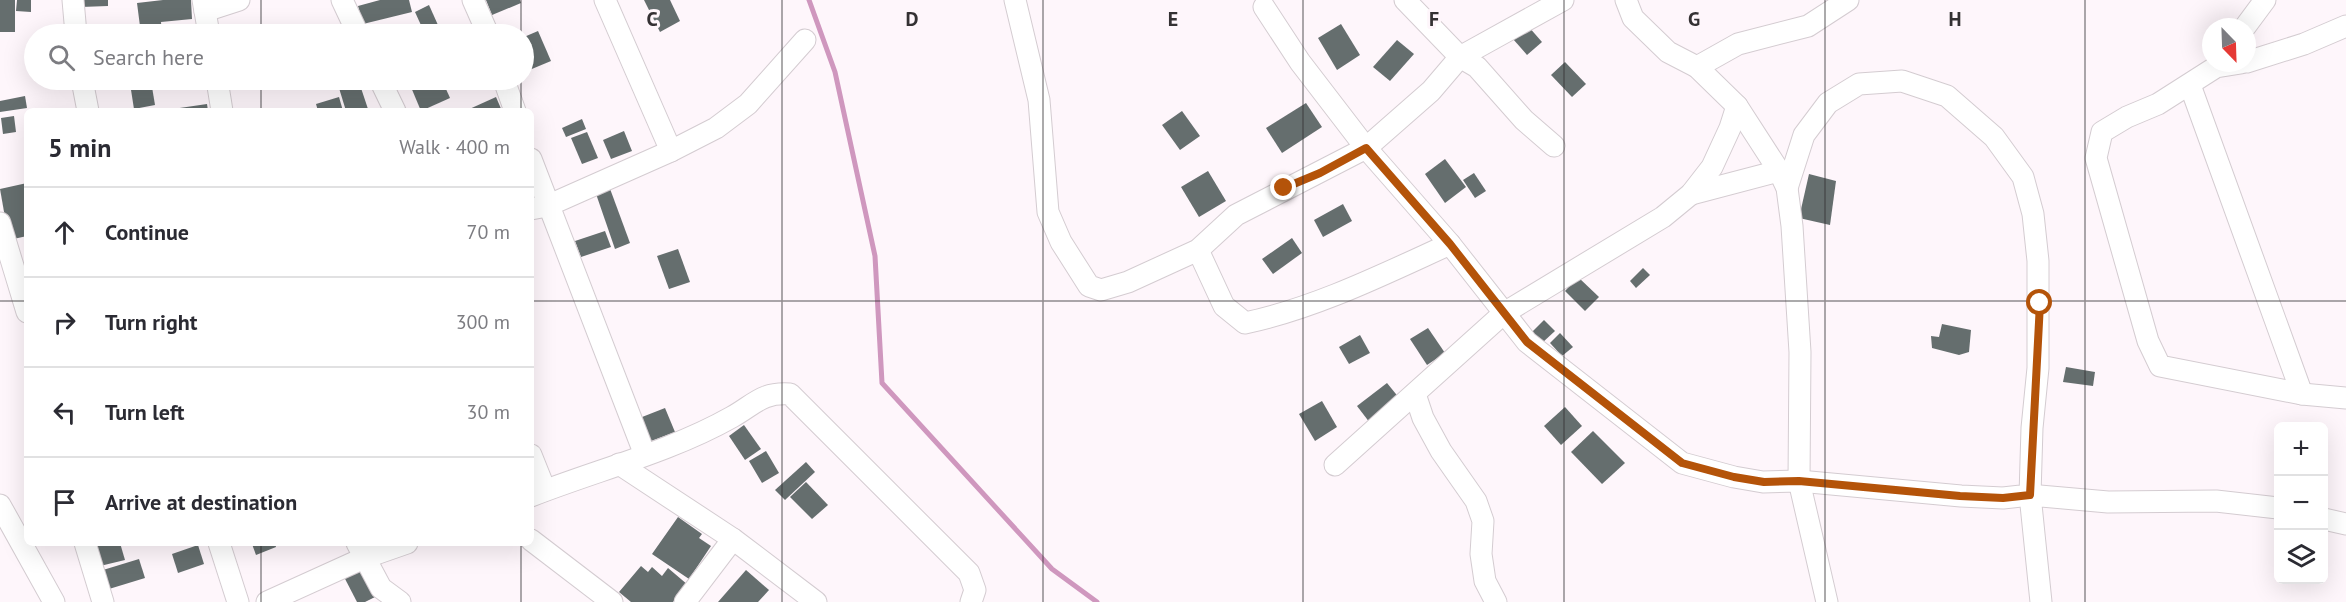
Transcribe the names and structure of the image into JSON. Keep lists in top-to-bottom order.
{
  "north": "bottom right",
  "page": {
    "search": "Search here",
    "heading": ["5 min", "Walk · 400 m"],
    "list": [
      ["Continue", "70 m"],
      ["Turn right", "300 m"],
      ["Turn left", "30 m"],
      "Arrive at destination"
    ],
    "map_buttons": ["+", "−"]
  },
  "grid": {
    "columns": [
      "C",
      "D",
      "E",
      "F",
      "G",
      "H"
    ]
  }
}
